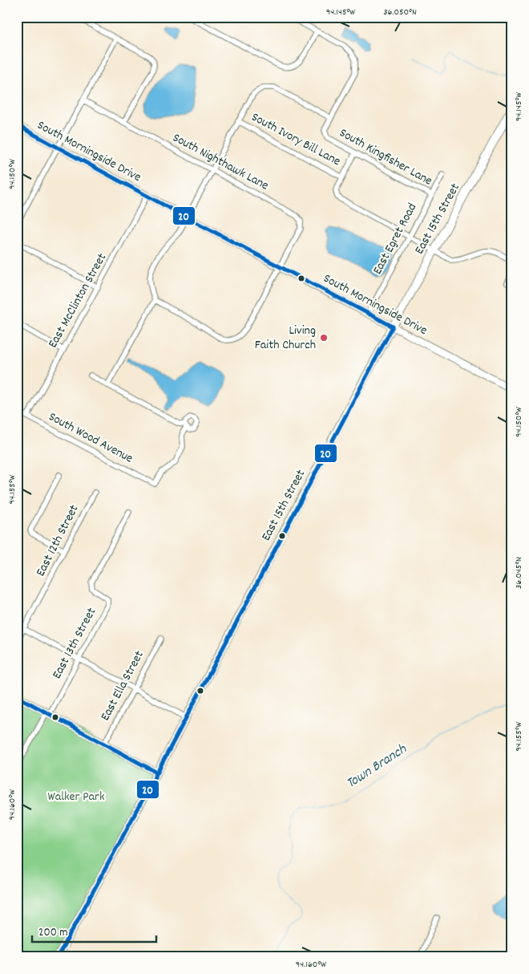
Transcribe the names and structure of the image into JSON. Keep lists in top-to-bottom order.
{
  "streets": {
    "main road": ["East 15th Street"],
    "street": [
      "South Ivory Bill Lane",
      "South Morningside Drive",
      "South Kingfisher Lane",
      "South Nighthawk Lane",
      "East Egret Road",
      "East McClinton Street",
      "South Wood Avenue",
      "East 12th Street",
      "East 13th Street",
      "East Ella Street"
    ]
  },
  "crossings": [
    ["South Morningside Drive", "South Nighthawk Lane"],
    ["South Morningside Drive", "East 15th Street"],
    ["South Morningside Drive", "East Egret Road"],
    ["South Morningside Drive", "East McClinton Street"],
    ["South Kingfisher Lane", "East Egret Road"],
    ["East McClinton Street", "South Wood Avenue"]
  ],
  "water": ["Town Branch"],
  "parks": ["Walker Park"],
  "places": ["Living Faith Church"],
  "lines": ["transit line 20"],
  "scale_bar": "200 m",
  "coordinates": [
    "94.145°W",
    "36.050°N",
    "94.150°W",
    "94.155°W",
    "36.045°N",
    "94.160°W"
  ]
}
